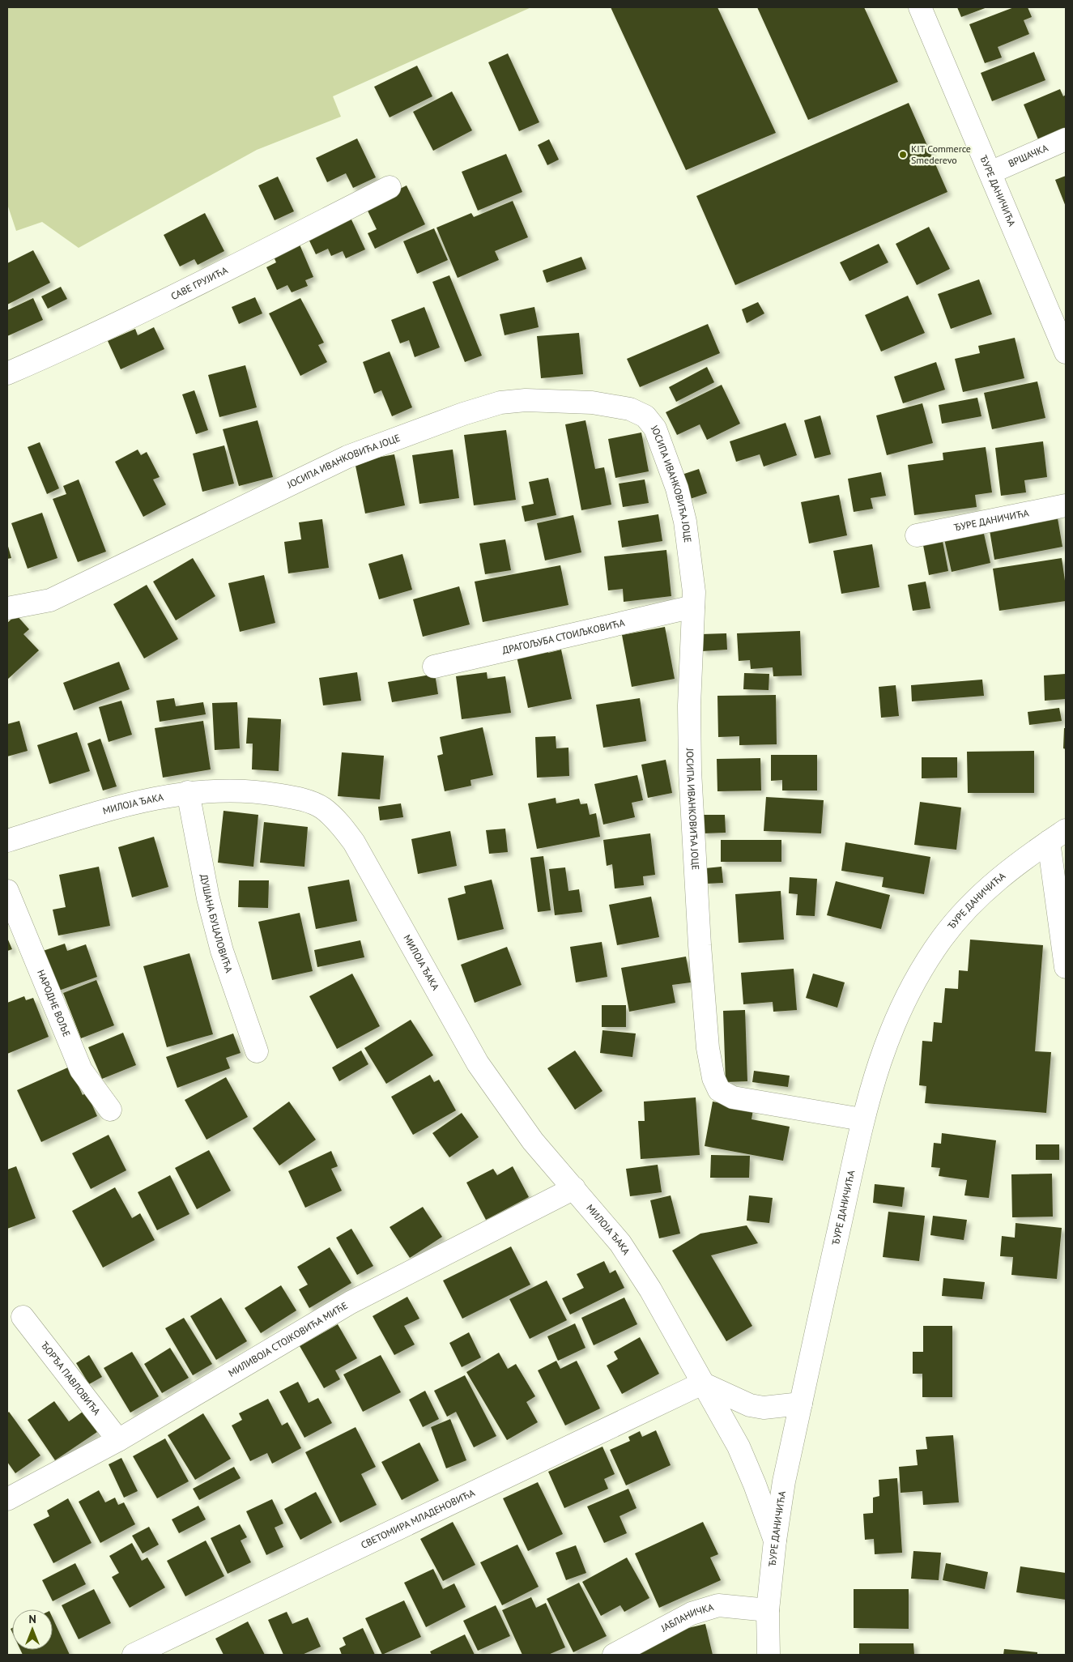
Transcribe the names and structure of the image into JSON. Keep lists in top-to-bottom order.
{
  "streets": {
    "street": [
      "ВРШАЧКА",
      "ЂУРЕ ДАНИЧИЋА",
      "САВЕ ГРУЈИЋА",
      "ЈОСИПА ИВАНКОВИЋА ЈОЦЕ",
      "ДРАГОЉУБА СТОИЉКОВИЋА",
      "МИЛОЈА ЂАКА",
      "ДУШАНА БУЦАЛОВИЋА",
      "НАРОДНЕ ВОЉЕ",
      "МИЛИВОЈА СТОЈКОВИЋА МИЋЕ",
      "ЂОРЂА ПАВЛОВИЋА",
      "СВЕТОМИРА МЛАДЕНОВИЋА",
      "ЈАБЛАНИЧКА"
    ]
  },
  "crossings": [
    ["ВРШАЧКА", "ЂУРЕ ДАНИЧИЋА"],
    ["ЂУРЕ ДАНИЧИЋА", "ЈОСИПА ИВАНКОВИЋА ЈОЦЕ"],
    ["ЂУРЕ ДАНИЧИЋА", "МИЛОЈА ЂАКА"],
    ["ЂУРЕ ДАНИЧИЋА", "ЈАБЛАНИЧКА"],
    ["ЈОСИПА ИВАНКОВИЋА ЈОЦЕ", "ДРАГОЉУБА СТОИЉКОВИЋА"],
    ["МИЛОЈА ЂАКА", "ДУШАНА БУЦАЛОВИЋА"],
    ["МИЛОЈА ЂАКА", "МИЛИВОЈА СТОЈКОВИЋА МИЋЕ"],
    ["МИЛОЈА ЂАКА", "СВЕТОМИРА МЛАДЕНОВИЋА"],
    ["МИЛИВОЈА СТОЈКОВИЋА МИЋЕ", "ЂОРЂА ПАВЛОВИЋА"]
  ],
  "places": ["KIT Commerce Smederevo"],
  "north": "top"
}
